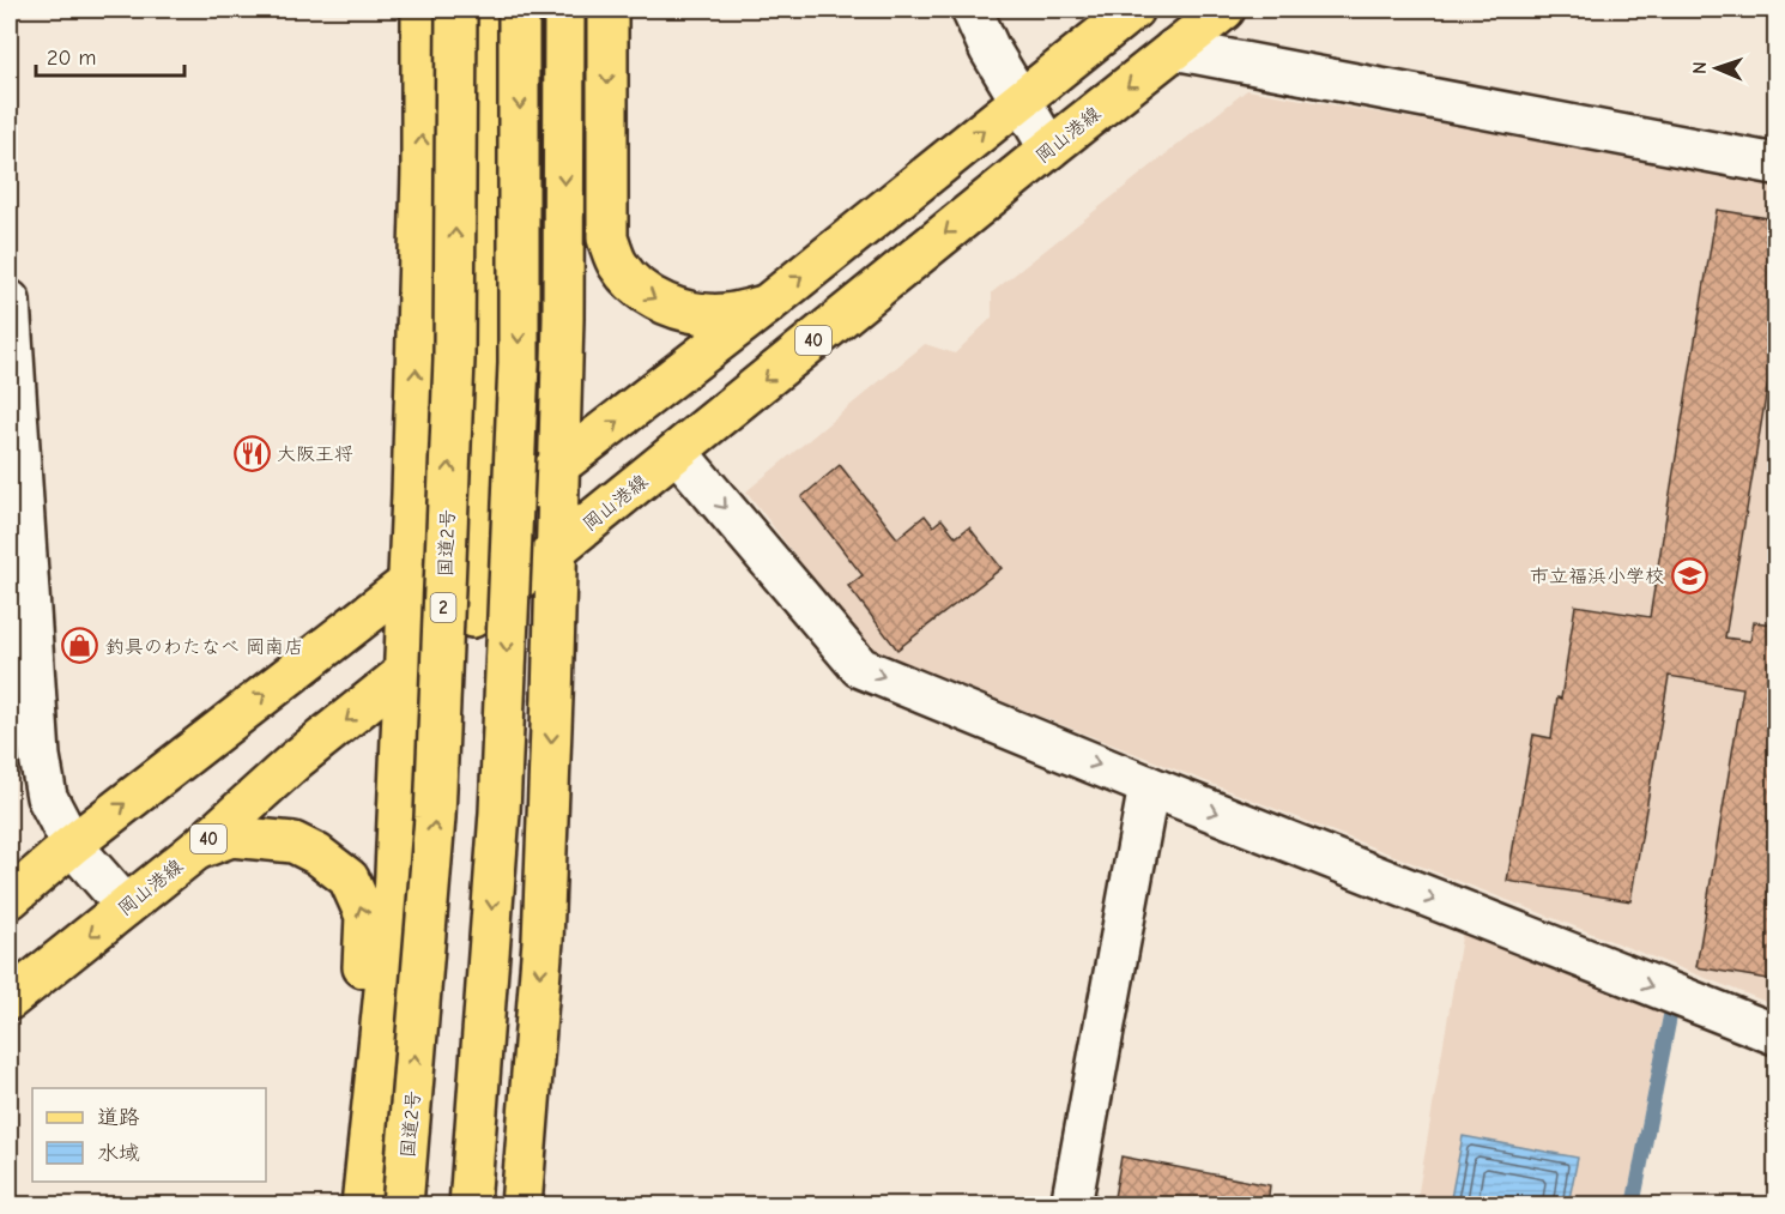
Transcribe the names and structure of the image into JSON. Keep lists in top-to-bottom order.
{
  "streets": {
    "main road": [
      "岡山港線",
      "40",
      "国道2号",
      "2"
    ]
  },
  "places": {
    "restaurant": ["大阪王将"],
    "school or university": ["市立福浜小学校"],
    "shop": ["釣具のわたなべ 岡南店"]
  },
  "legend": ["道路", "水域"],
  "scale_bar": "20 m",
  "north": "left"
}
